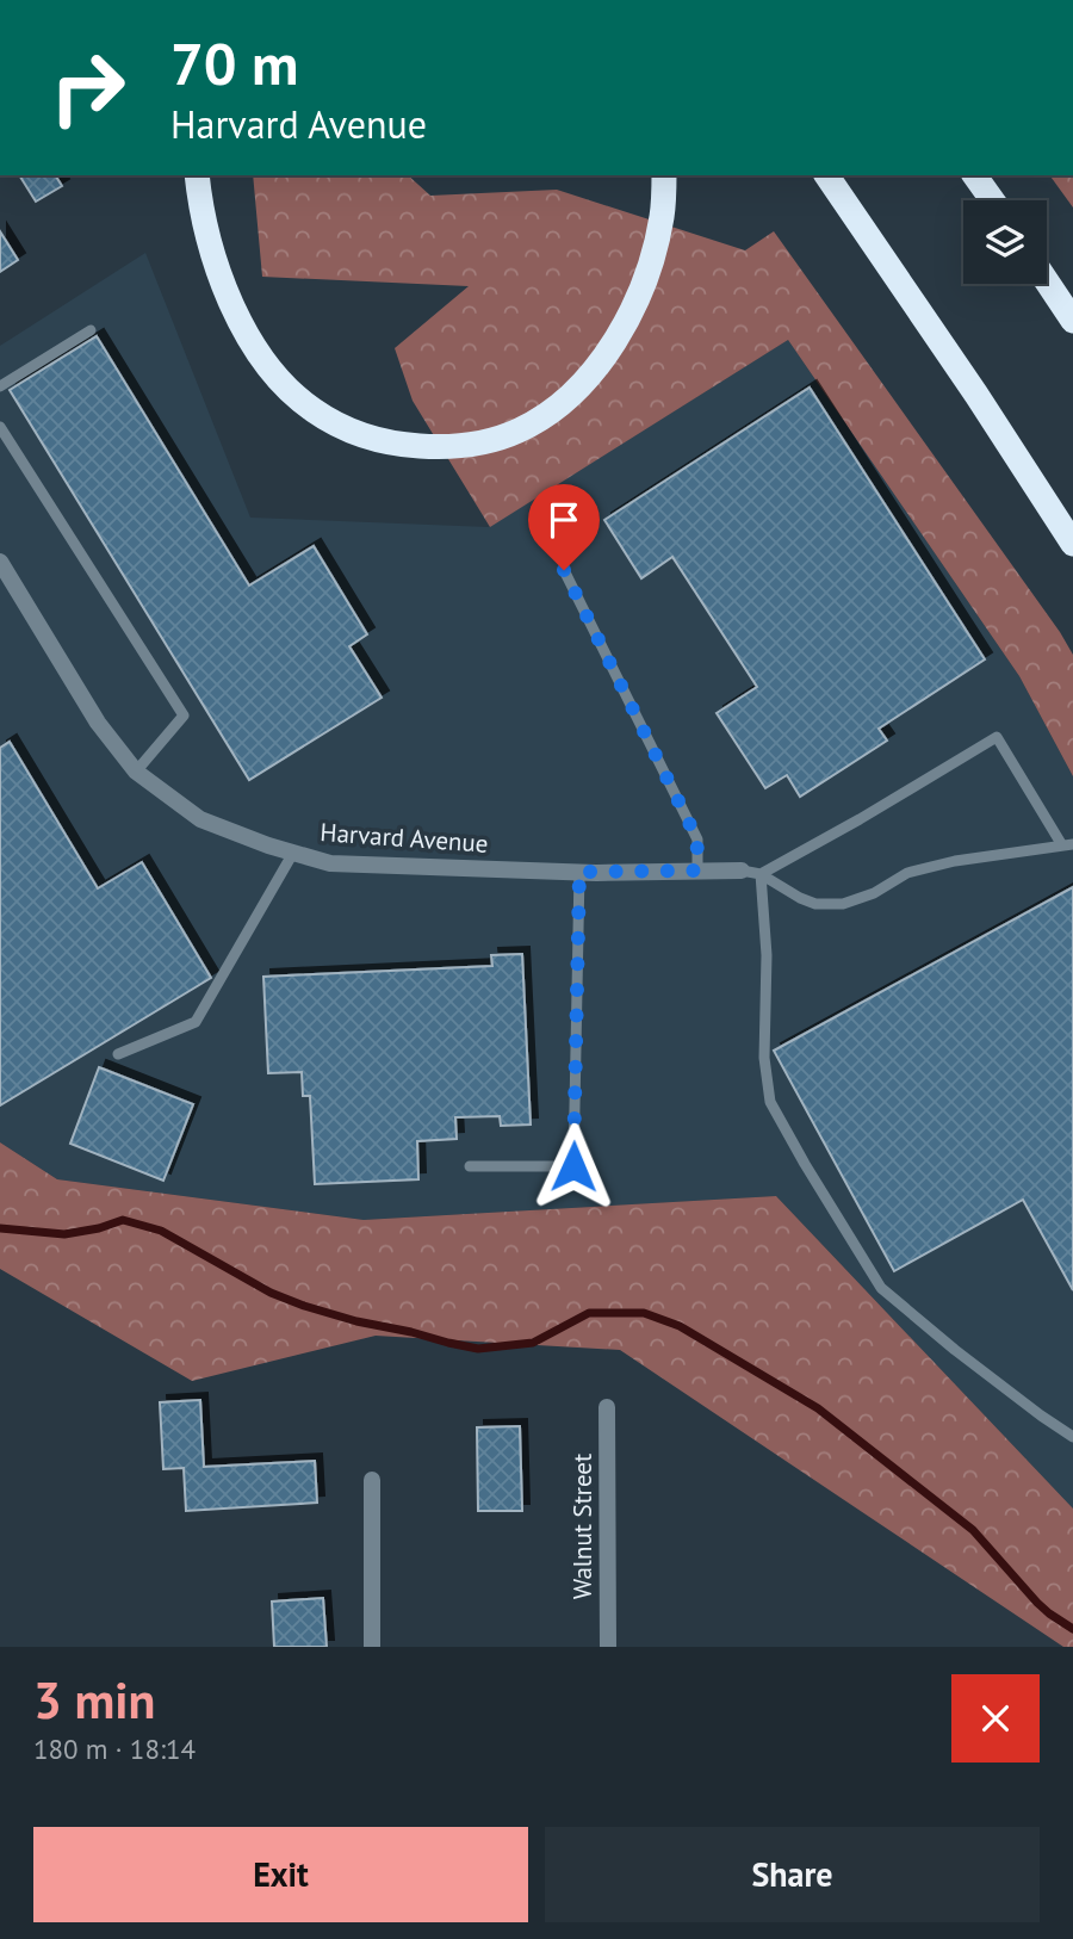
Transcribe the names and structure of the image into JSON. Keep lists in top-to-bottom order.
{
  "streets": {
    "street": ["Harvard Avenue", "Walnut Street"]
  },
  "page": {
    "turn": ["70 m", "Harvard Avenue"],
    "heading": ["3 min", "180 m · 18:14"],
    "buttons": ["Exit", "Share"]
  }
}
